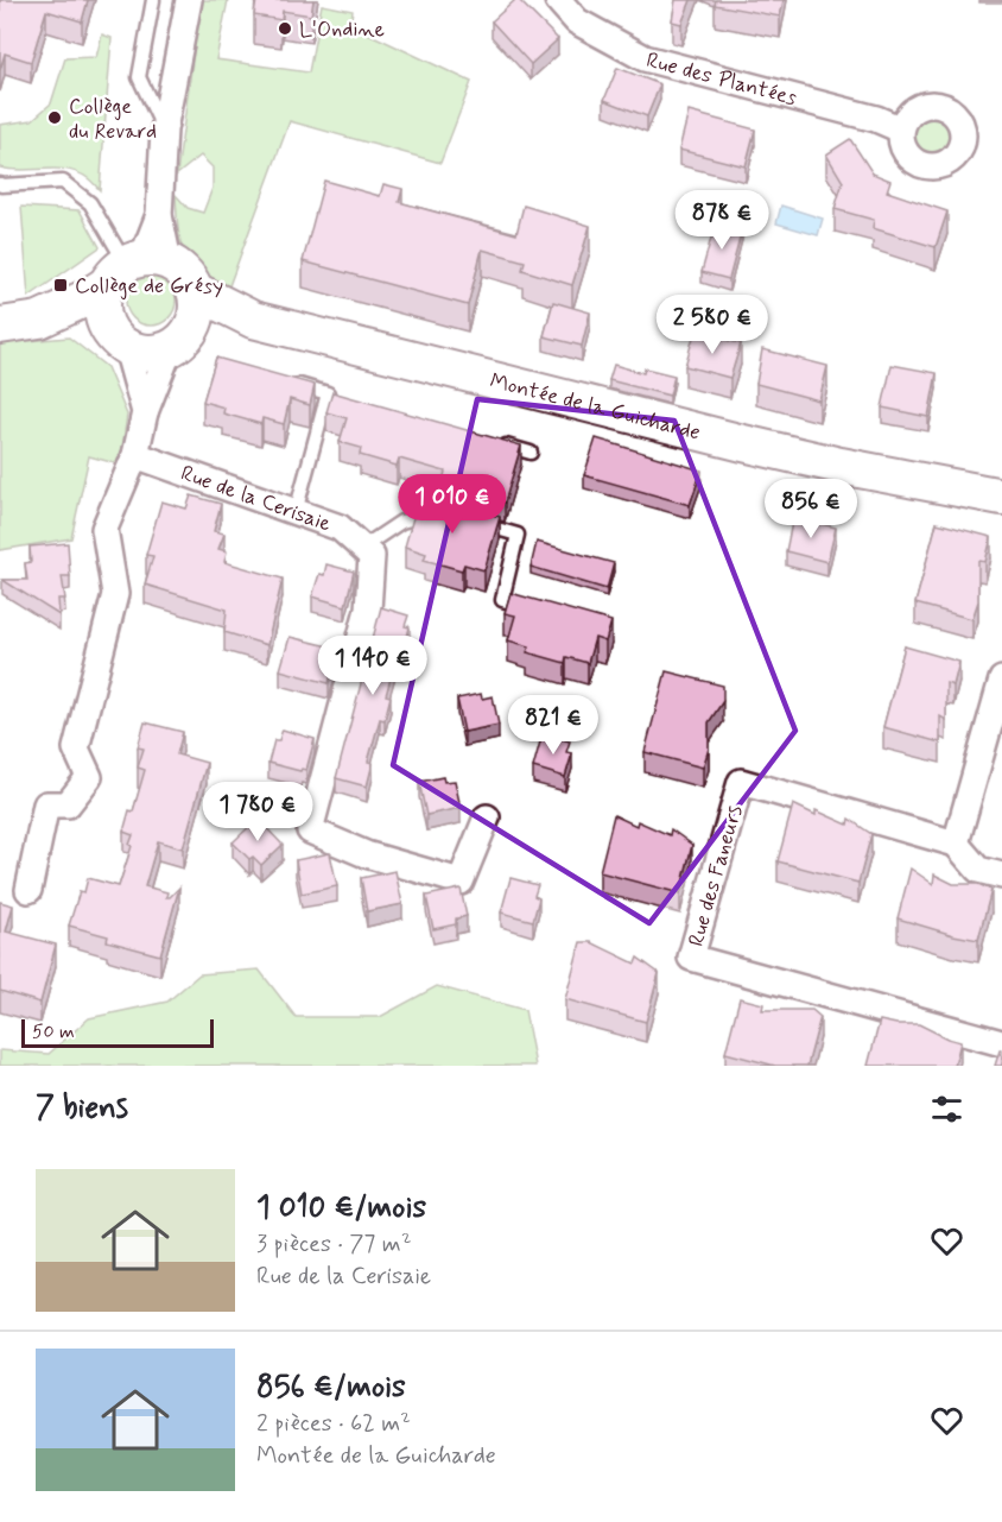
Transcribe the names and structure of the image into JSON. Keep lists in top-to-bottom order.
{
  "streets": {
    "main road": ["Montée de la Guicharde"],
    "street": ["Rue des Plantées", "Rue de la Cerisaie", "Rue des Faneurs"]
  },
  "places": {
    "other": ["L'Ondine", "Collège du Revard"],
    "transit": ["Collège de Grésy"]
  },
  "scale_bar": "50 m",
  "page": {
    "price": [
      "878 €",
      "2 580 €",
      "1 010 €",
      "856 €",
      "1 140 €",
      "821 €",
      "1 780 €"
    ],
    "scale": "50 m",
    "heading": "7 biens",
    "list": [
      {
        "name": "1 010 €/mois",
        "note": "3 pièces · 77 m² · Rue de la Cerisaie"
      },
      {
        "name": "856 €/mois",
        "note": "2 pièces · 62 m² · Montée de la Guicharde"
      }
    ]
  }
}
